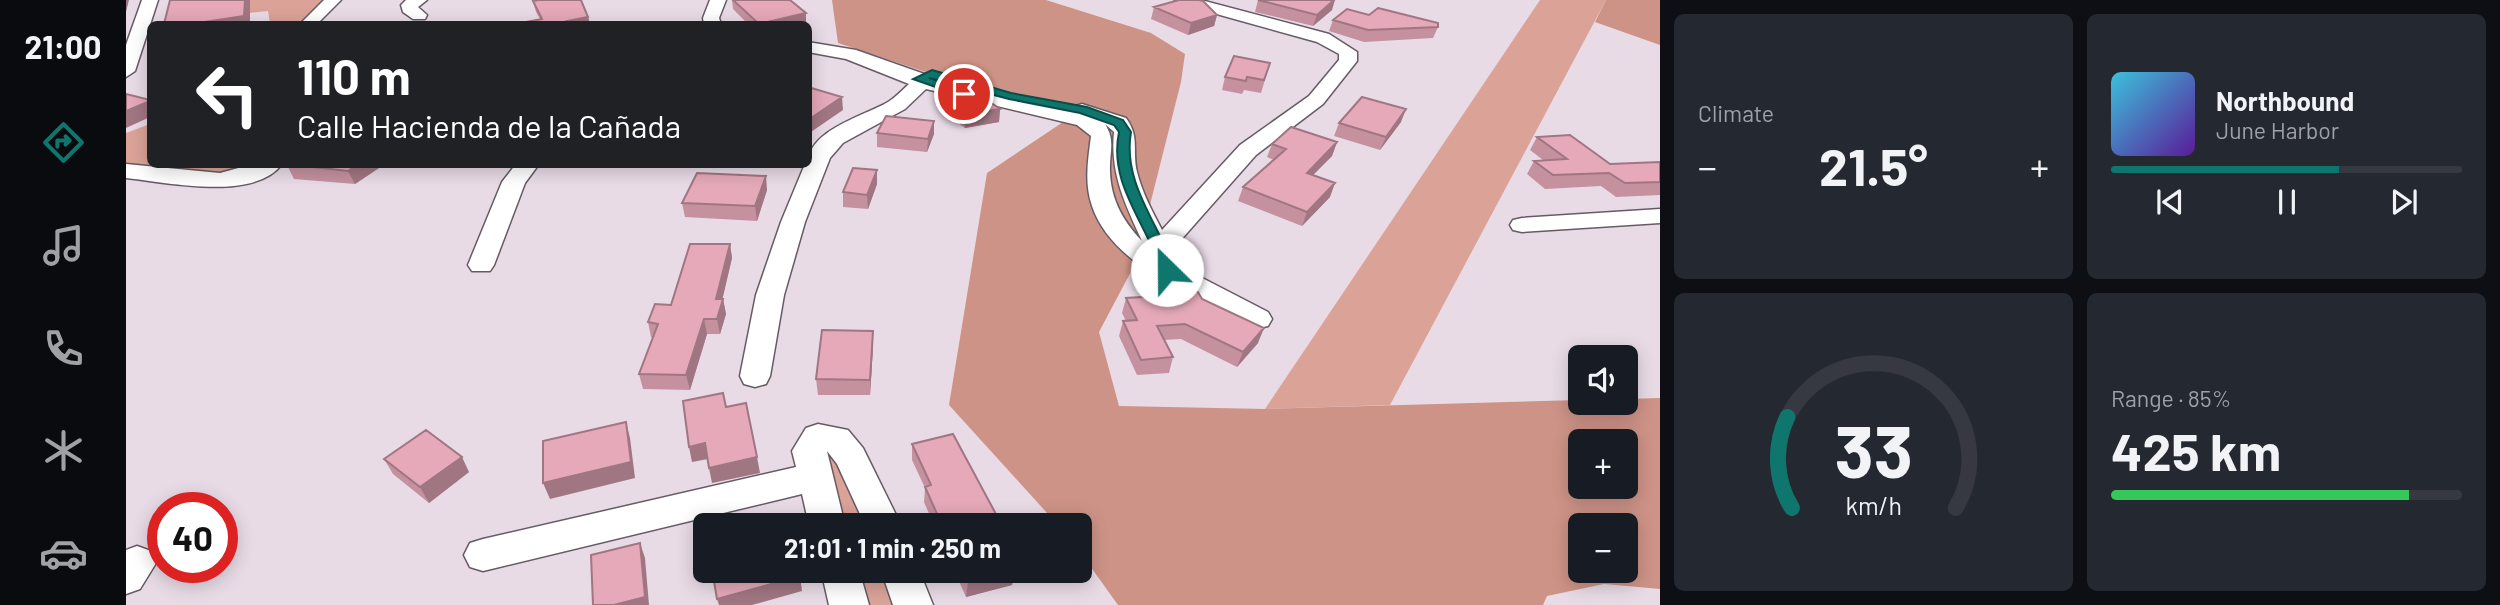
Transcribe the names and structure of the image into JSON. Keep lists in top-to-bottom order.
{
  "page": {
    "tabs": "21:00",
    "tile": [
      "Climate",
      ["Range · 85%", "425 km"]
    ],
    "turn": ["110 m", "Calle Hacienda de la Cañada"],
    "song": ["Northbound", "June Harbor"],
    "heat": ["−", "21.5°", "+"],
    "map_buttons": ["+", "−"],
    "limit": "40",
    "trip": "21:01 · 1 min · 250 m",
    "gauge": ["33", "km/h"]
  }
}
